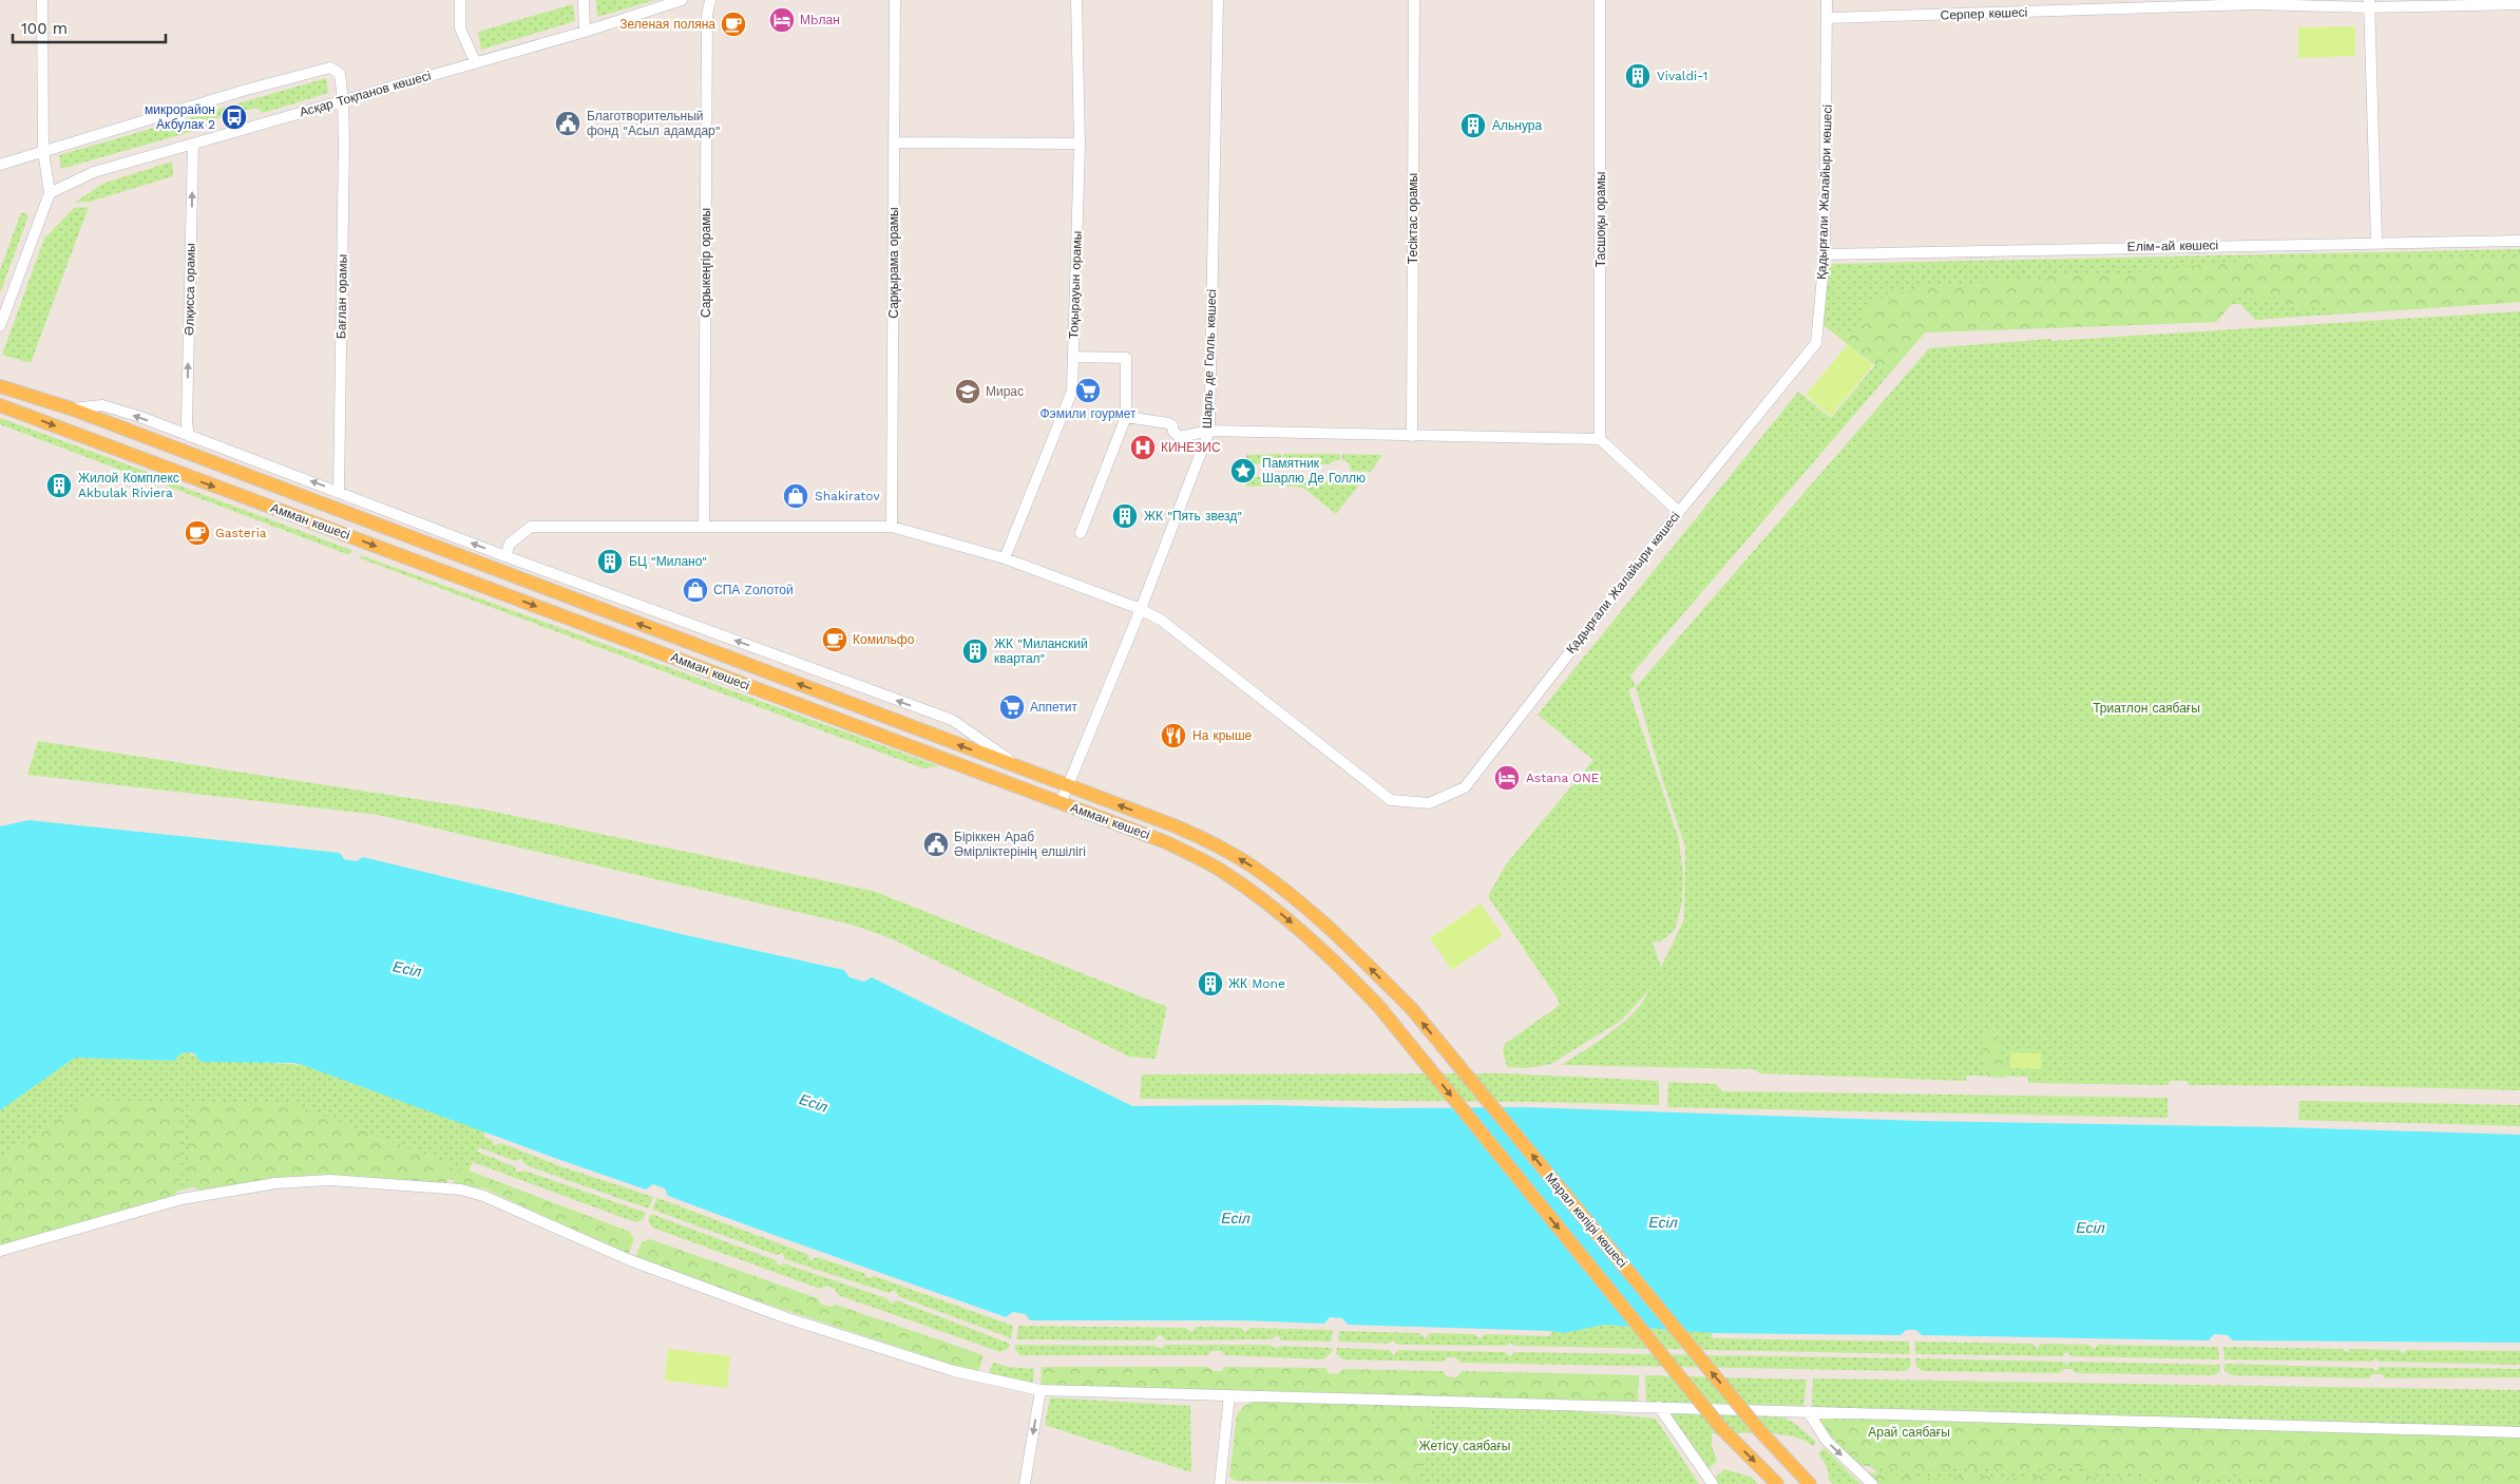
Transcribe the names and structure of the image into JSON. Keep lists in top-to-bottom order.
{
  "streets": {
    "main road": ["Амман көшесі", "Марал көпірі көшесі"],
    "street": [
      "Серпер көшесі",
      "Асқар Тоқпанов көшесі",
      "Қадырғали Жалайыри көшесі",
      "Тесіктас орамы",
      "Тасшоқы орамы",
      "Елім-ай көшесі",
      "Сарыкеңгір орамы",
      "Сарқырама орамы",
      "Тоқырауын орамы",
      "Әлқисса орамы",
      "Бағлан орамы",
      "Шарль де Голль көшесі"
    ]
  },
  "crossings": [
    ["Серпер көшесі", "Қадырғали Жалайыри көшесі"],
    ["Асқар Тоқпанов көшесі", "Әлқисса орамы"],
    ["Асқар Тоқпанов көшесі", "Бағлан орамы"],
    ["Қадырғали Жалайыри көшесі", "Елім-ай көшесі"],
    ["Қадырғали Жалайыри көшесі", "Сарыкеңгір орамы"],
    ["Қадырғали Жалайыри көшесі", "Сарқырама орамы"],
    ["Қадырғали Жалайыри көшесі", "Тоқырауын орамы"],
    ["Қадырғали Жалайыри көшесі", "Шарль де Голль көшесі"],
    ["Қадырғали Жалайыри көшесі", "Амман көшесі"],
    ["Әлқисса орамы", "Амман көшесі"],
    ["Бағлан орамы", "Амман көшесі"],
    ["Шарль де Голль көшесі", "Амман көшесі"],
    ["Амман көшесі", "Марал көпірі көшесі"]
  ],
  "one_way": ["Әлқисса орамы"],
  "water": ["Есіл"],
  "parks": ["Триатлон саябағы", "Арай саябағы", "Жетісу саябағы"],
  "places": {
    "hotel": ["Мbлан", "Astana ONE"],
    "cafe": ["Зеленая поляна", "Gasteria", "Комильфо"],
    "building": [
      "Vivaldi-1",
      "Альнура",
      "Жилой Комплекс Akbulak Riviera",
      "ЖК \"Пять звезд\"",
      "БЦ \"Милано\"",
      "ЖК \"Миланский квартал\"",
      "ЖК Mone"
    ],
    "bus stop": ["микрорайон Акбулак 2"],
    "public building": ["Благотворительный фонд \"Асыл адамдар\"", "Біріккен Араб Әмірліктерінің елшілігі"],
    "supermarket": ["Фэмили гоурмет", "Аппетит"],
    "school or university": ["Мирас"],
    "hospital": ["КИНЕЗИС"],
    "place": ["Памятник Шарлю Де Голлю"],
    "shop": ["Shakiratov", "СПА Zолотой"],
    "restaurant": ["На крыше"]
  },
  "scale_bar": "100 m"
}
